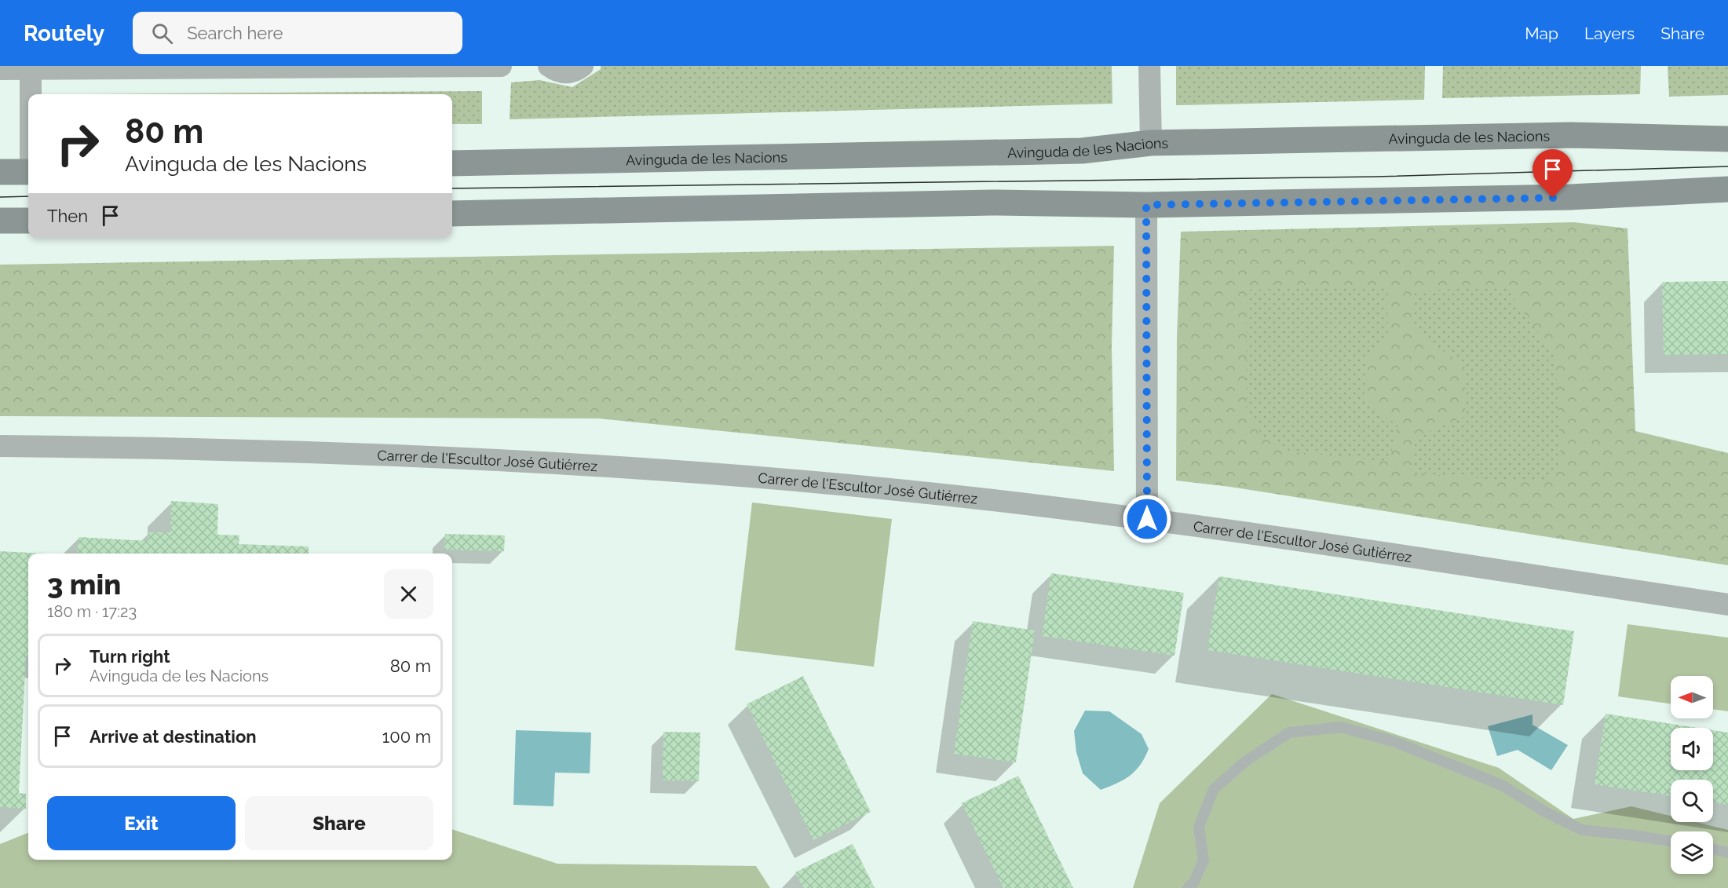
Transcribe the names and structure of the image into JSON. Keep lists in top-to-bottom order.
{
  "streets": {
    "main road": ["Avinguda de les Nacions"],
    "street": ["Carrer de l'Escultor José Gutiérrez"]
  },
  "north": "left",
  "page": {
    "header": "Routely",
    "search": "Search here",
    "nav": ["Map", "Layers", "Share"],
    "turn": ["80 m", "Avinguda de les Nacions"],
    "then": "Then",
    "heading": ["3 min", "180 m · 17:23"],
    "list": [
      {
        "name": "Turn right",
        "note": "Avinguda de les Nacions",
        "value": "80 m"
      },
      {
        "name": "Arrive at destination",
        "value": "100 m"
      }
    ],
    "buttons": ["Exit", "Share"]
  }
}
